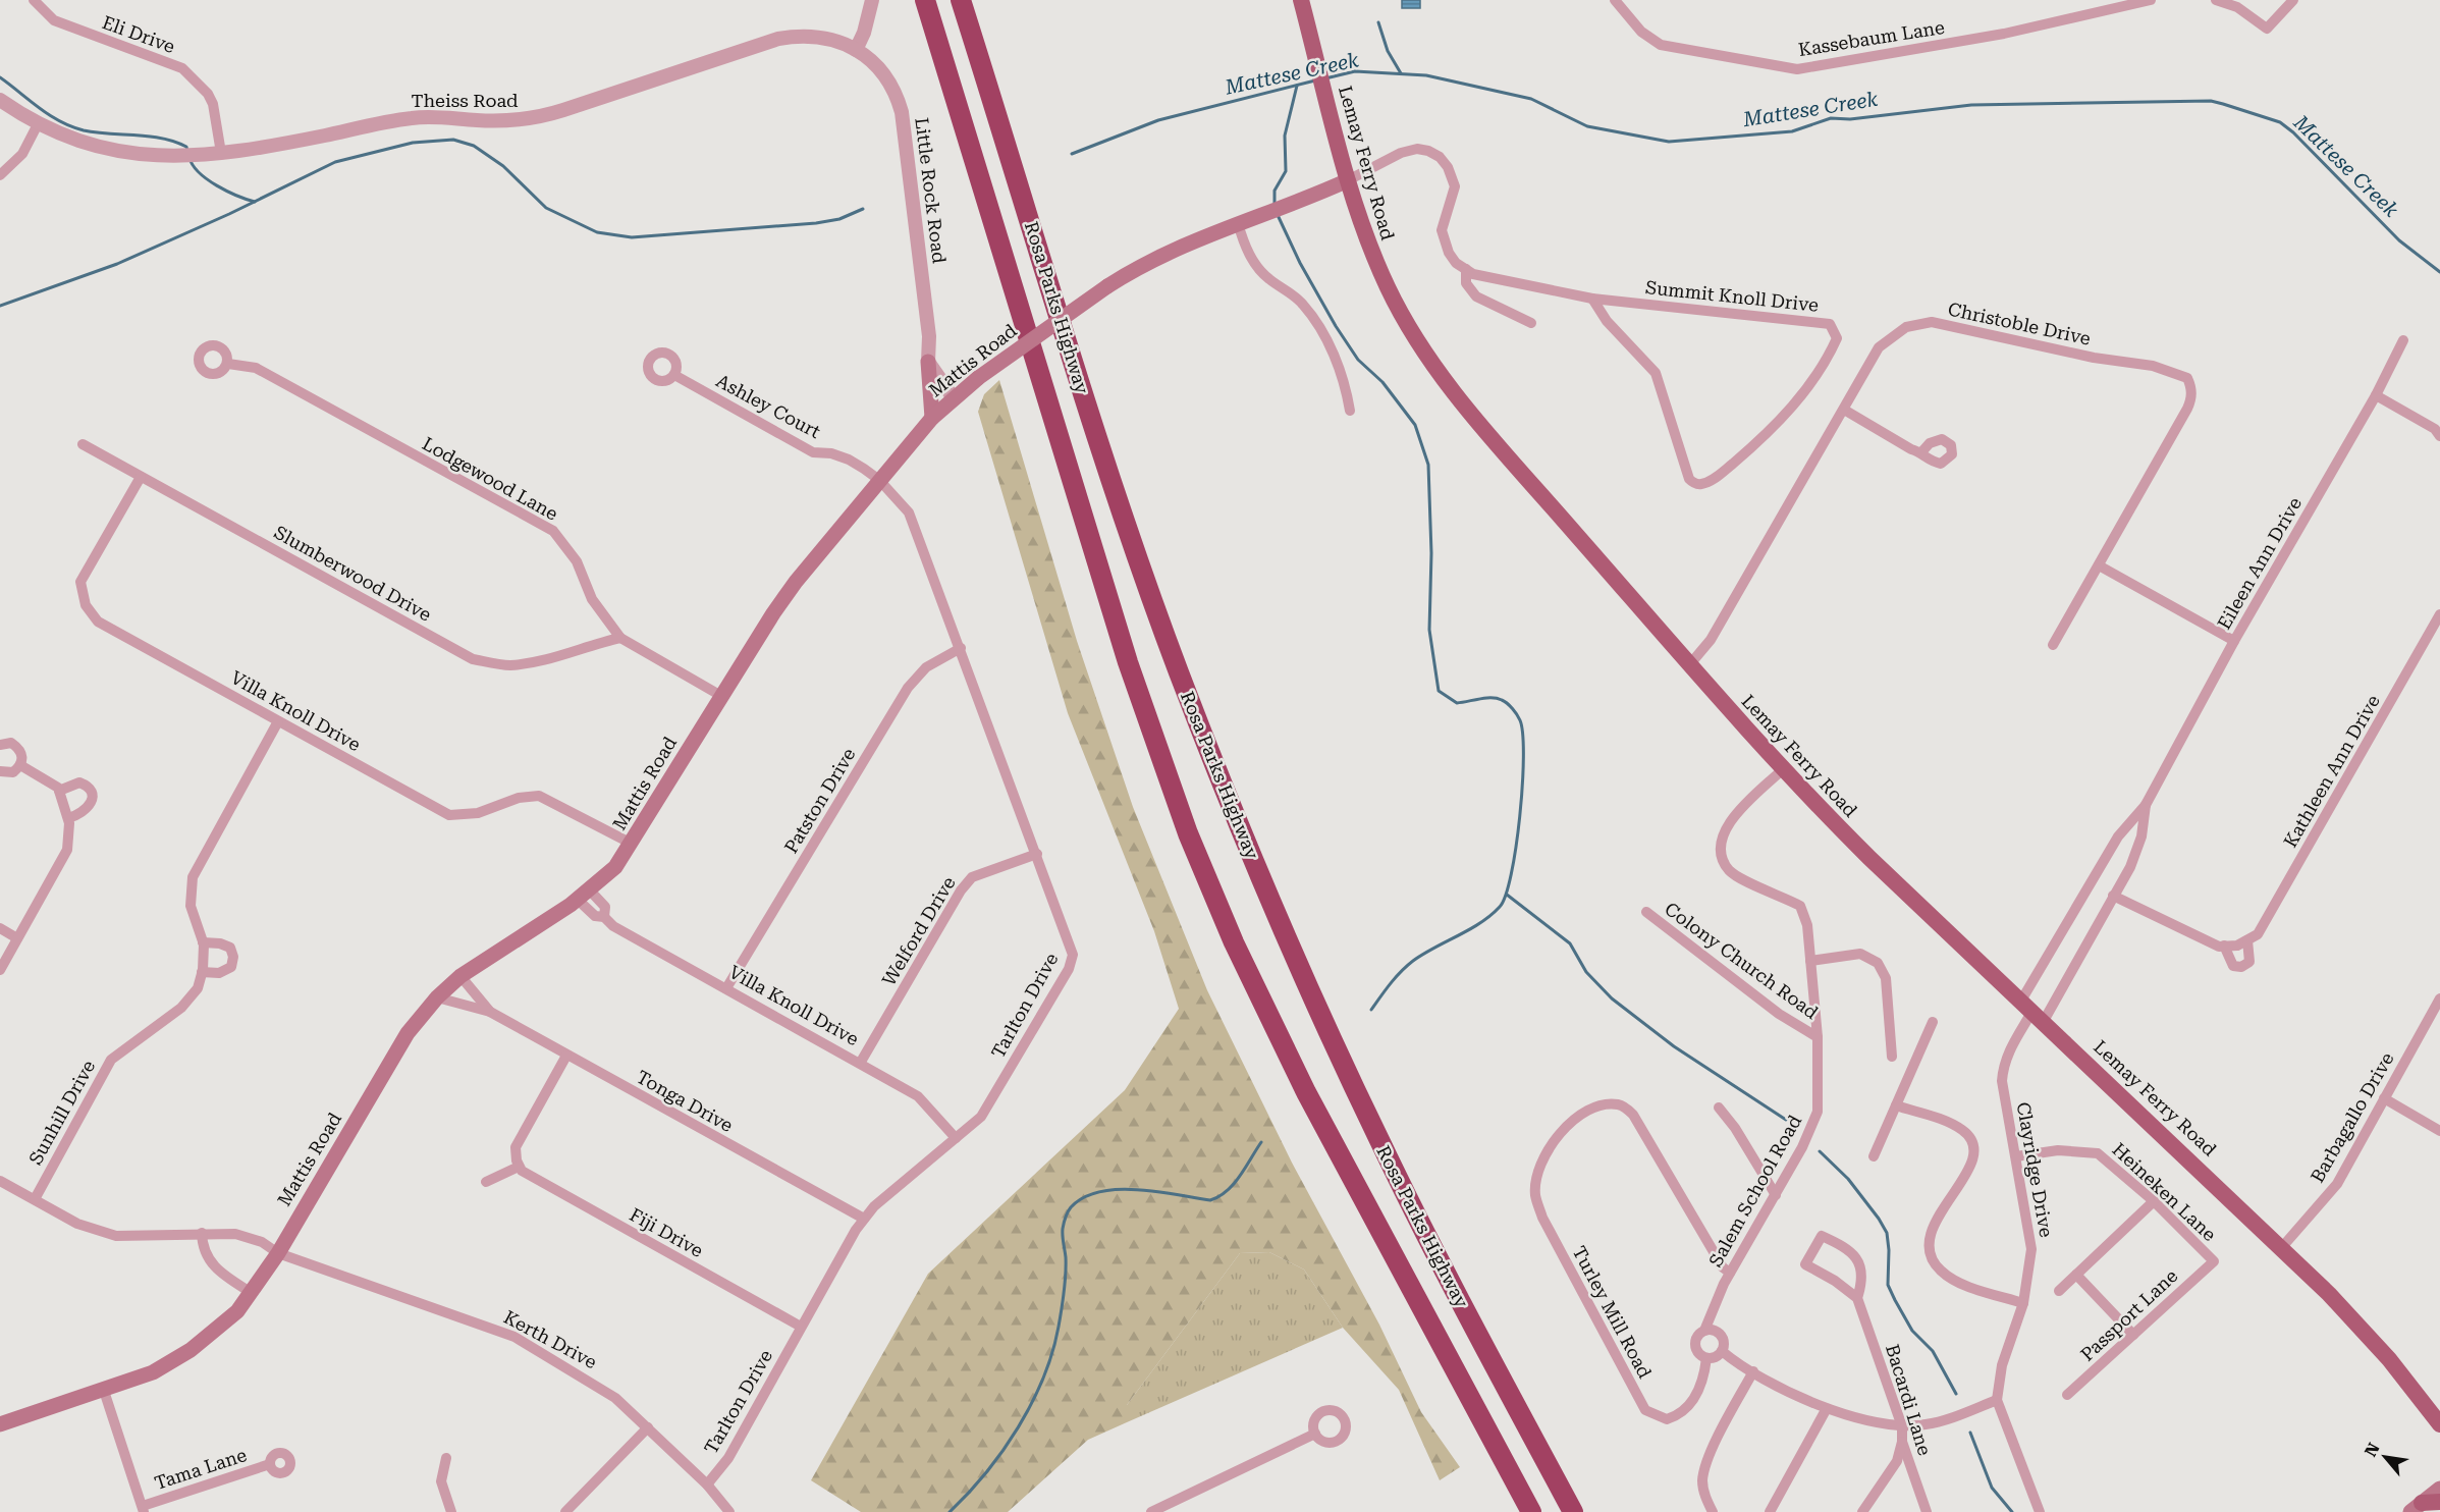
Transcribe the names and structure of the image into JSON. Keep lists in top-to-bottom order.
{
  "streets": {
    "highway": ["Rosa Parks Highway"],
    "main road": ["Lemay Ferry Road", "Mattis Road"],
    "street": [
      "Eli Drive",
      "Kassebaum Lane",
      "Theiss Road",
      "Little Rock Road",
      "Summit Knoll Drive",
      "Christoble Drive",
      "Ashley Court",
      "Lodgewood Lane",
      "Eileen Ann Drive",
      "Slumberwood Drive",
      "Villa Knoll Drive",
      "Kathleen Ann Drive",
      "Patston Drive",
      "Welford Drive",
      "Colony Church Road",
      "Tarlton Drive",
      "Tonga Drive",
      "Sunhill Drive",
      "Barbagallo Drive",
      "Clayridge Drive",
      "Salem School Road",
      "Heineken Lane",
      "Fiji Drive",
      "Turley Mill Road",
      "Passport Lane",
      "Kerth Drive",
      "Bacardi Lane",
      "Tama Lane"
    ]
  },
  "crossings": [
    ["Eli Drive", "Theiss Road"],
    ["Theiss Road", "Little Rock Road"],
    ["Lemay Ferry Road", "Christoble Drive"],
    ["Lemay Ferry Road", "Mattis Road"],
    ["Lemay Ferry Road", "Eileen Ann Drive"],
    ["Lemay Ferry Road", "Barbagallo Drive"],
    ["Lemay Ferry Road", "Clayridge Drive"],
    ["Lemay Ferry Road", "Salem School Road"],
    ["Mattis Road", "Ashley Court"],
    ["Mattis Road", "Lodgewood Lane"],
    ["Mattis Road", "Villa Knoll Drive"],
    ["Mattis Road", "Tarlton Drive"],
    ["Mattis Road", "Tonga Drive"],
    ["Mattis Road", "Kerth Drive"],
    ["Ashley Court", "Tarlton Drive"],
    ["Lodgewood Lane", "Slumberwood Drive"],
    ["Eileen Ann Drive", "Clayridge Drive"],
    ["Slumberwood Drive", "Villa Knoll Drive"],
    ["Villa Knoll Drive", "Patston Drive"],
    ["Villa Knoll Drive", "Welford Drive"],
    ["Villa Knoll Drive", "Tarlton Drive"],
    ["Villa Knoll Drive", "Sunhill Drive"],
    ["Patston Drive", "Tarlton Drive"],
    ["Welford Drive", "Tarlton Drive"],
    ["Colony Church Road", "Salem School Road"],
    ["Tarlton Drive", "Tonga Drive"],
    ["Tarlton Drive", "Fiji Drive"],
    ["Tarlton Drive", "Kerth Drive"],
    ["Sunhill Drive", "Kerth Drive"],
    ["Clayridge Drive", "Heineken Lane"],
    ["Salem School Road", "Turley Mill Road"],
    ["Heineken Lane", "Passport Lane"]
  ],
  "water": ["Mattese Creek"],
  "north": "top left"
}
